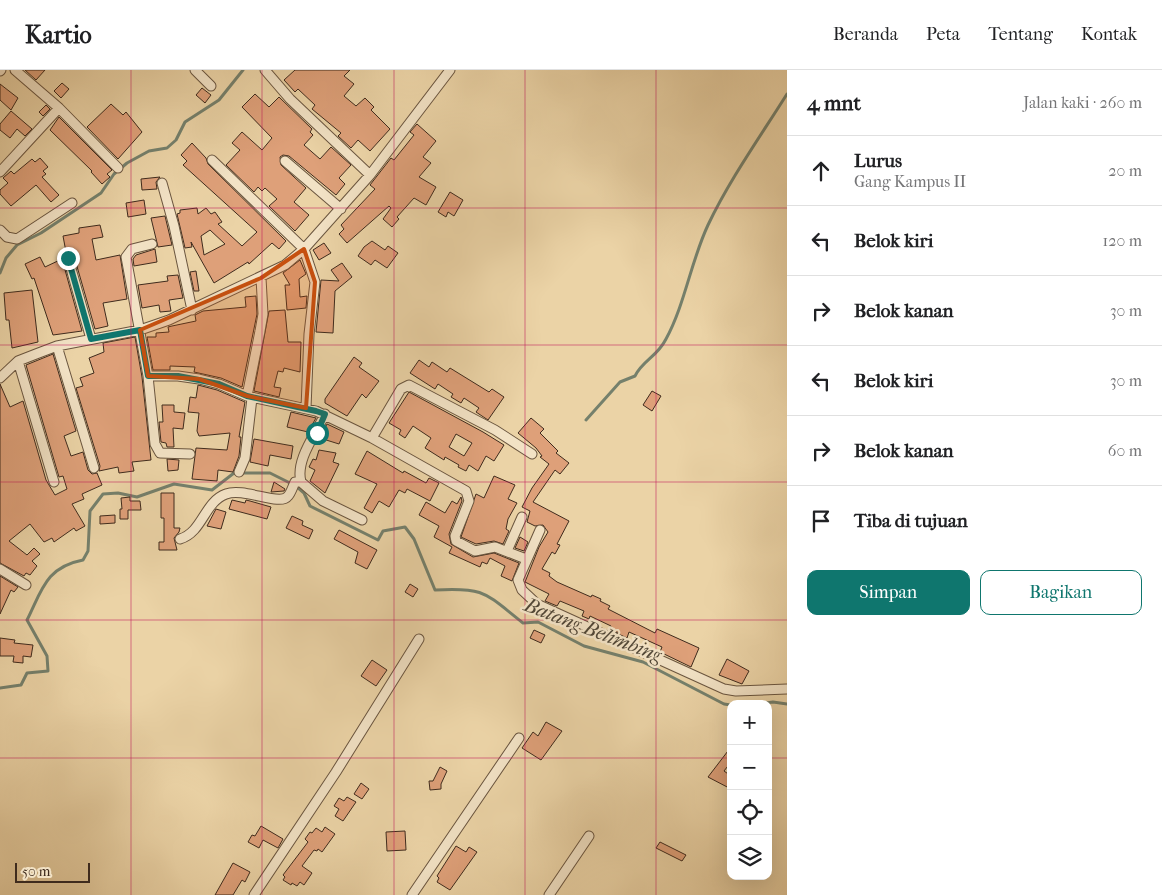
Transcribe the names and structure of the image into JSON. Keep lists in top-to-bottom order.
{
  "water": ["Batang Belimbing"],
  "scale_bar": "50 m",
  "page": {
    "header": "Kartio",
    "nav": [
      "Beranda",
      "Peta",
      "Tentang",
      "Kontak"
    ],
    "heading": ["4 mnt", "Jalan kaki · 260 m"],
    "list": [
      ["Lurus", "Gang Kampus II", "20 m"],
      ["Belok kiri", "120 m"],
      ["Belok kanan", "30 m"],
      ["Belok kiri", "30 m"],
      ["Belok kanan", "60 m"],
      "Tiba di tujuan"
    ],
    "buttons": ["Simpan", "Bagikan"],
    "map_buttons": ["+", "−"],
    "scale": "50 m"
  }
}
